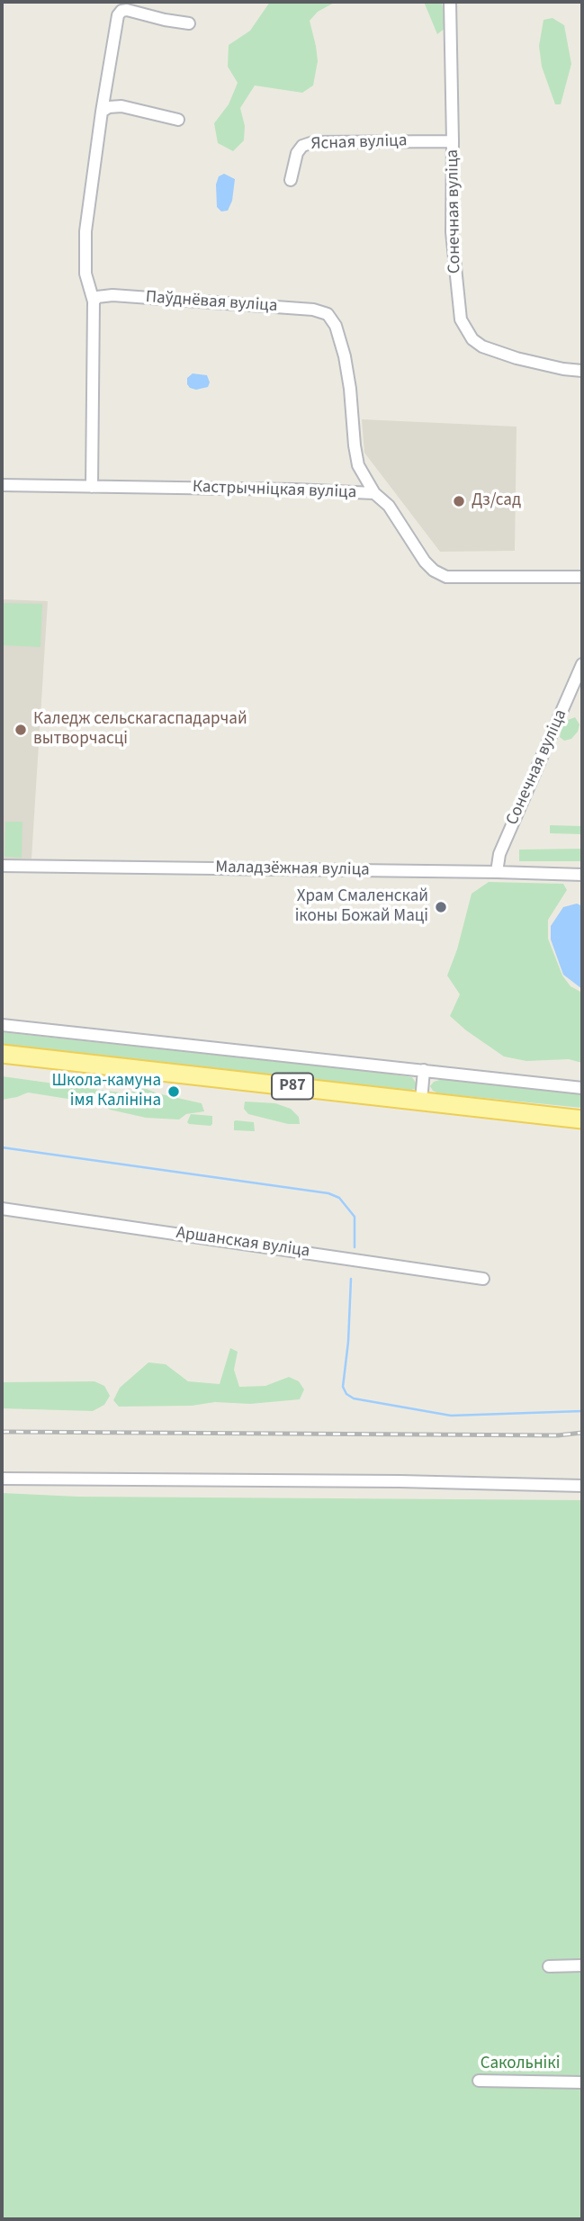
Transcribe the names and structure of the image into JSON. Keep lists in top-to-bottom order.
{
  "streets": {
    "main road": ["Р87"],
    "street": [
      "Ясная вуліца",
      "Сонечная вуліца",
      "Паўднёвая вуліца",
      "Кастрычніцкая вуліца",
      "Маладзёжная вуліца",
      "Аршанская вуліца"
    ]
  },
  "crossings": [
    ["Ясная вуліца", "Сонечная вуліца"],
    ["Сонечная вуліца", "Маладзёжная вуліца"],
    ["Паўднёвая вуліца", "Кастрычніцкая вуліца"]
  ],
  "parks": ["Сакольнікі"],
  "places": [
    "Дз/сад",
    "Каледж сельскагаспадарчай вытворчасці",
    "Храм Смаленскай іконы Божай Маці",
    "Школа-камуна імя Калініна"
  ]
}
